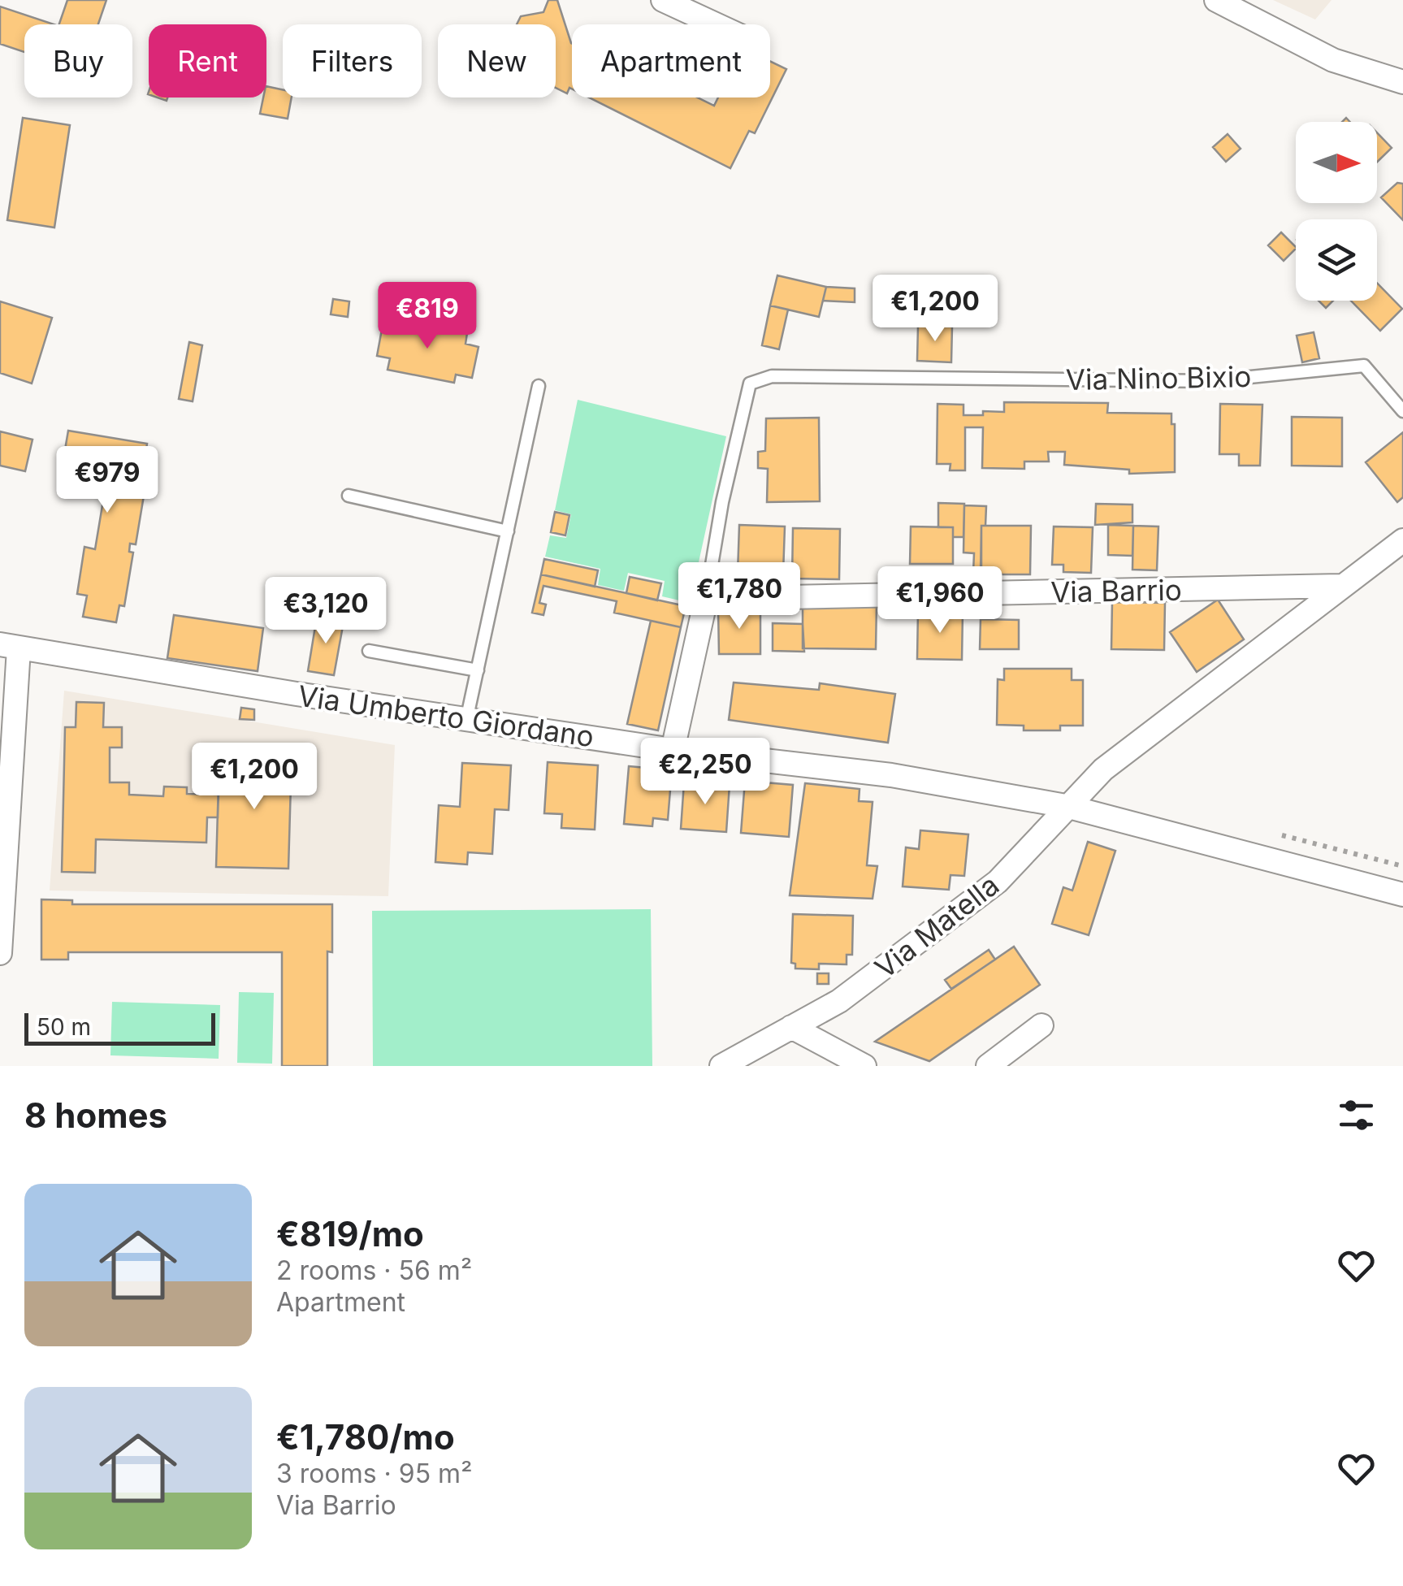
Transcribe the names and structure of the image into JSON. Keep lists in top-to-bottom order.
{
  "streets": {
    "street": ["Via Barrio", "Via Umberto Giordano", "Via Matella"],
    "lane": ["Via Nino Bixio"]
  },
  "crossings": [
    ["Via Nino Bixio", "Via Barrio"],
    ["Via Umberto Giordano", "Via Matella"]
  ],
  "scale_bar": "50 m",
  "north": "right",
  "page": {
    "chip": [
      "Buy",
      "Rent",
      "Filters",
      "New",
      "Apartment"
    ],
    "price": [
      "€1,200",
      "€819",
      "€979",
      "€1,780",
      "€1,960",
      "€3,120",
      "€2,250",
      "€1,200"
    ],
    "scale": "50 m",
    "heading": "8 homes",
    "list": [
      {
        "name": "€819/mo",
        "note": "2 rooms · 56 m² · Apartment"
      },
      {
        "name": "€1,780/mo",
        "note": "3 rooms · 95 m² · Via Barrio"
      }
    ]
  }
}
